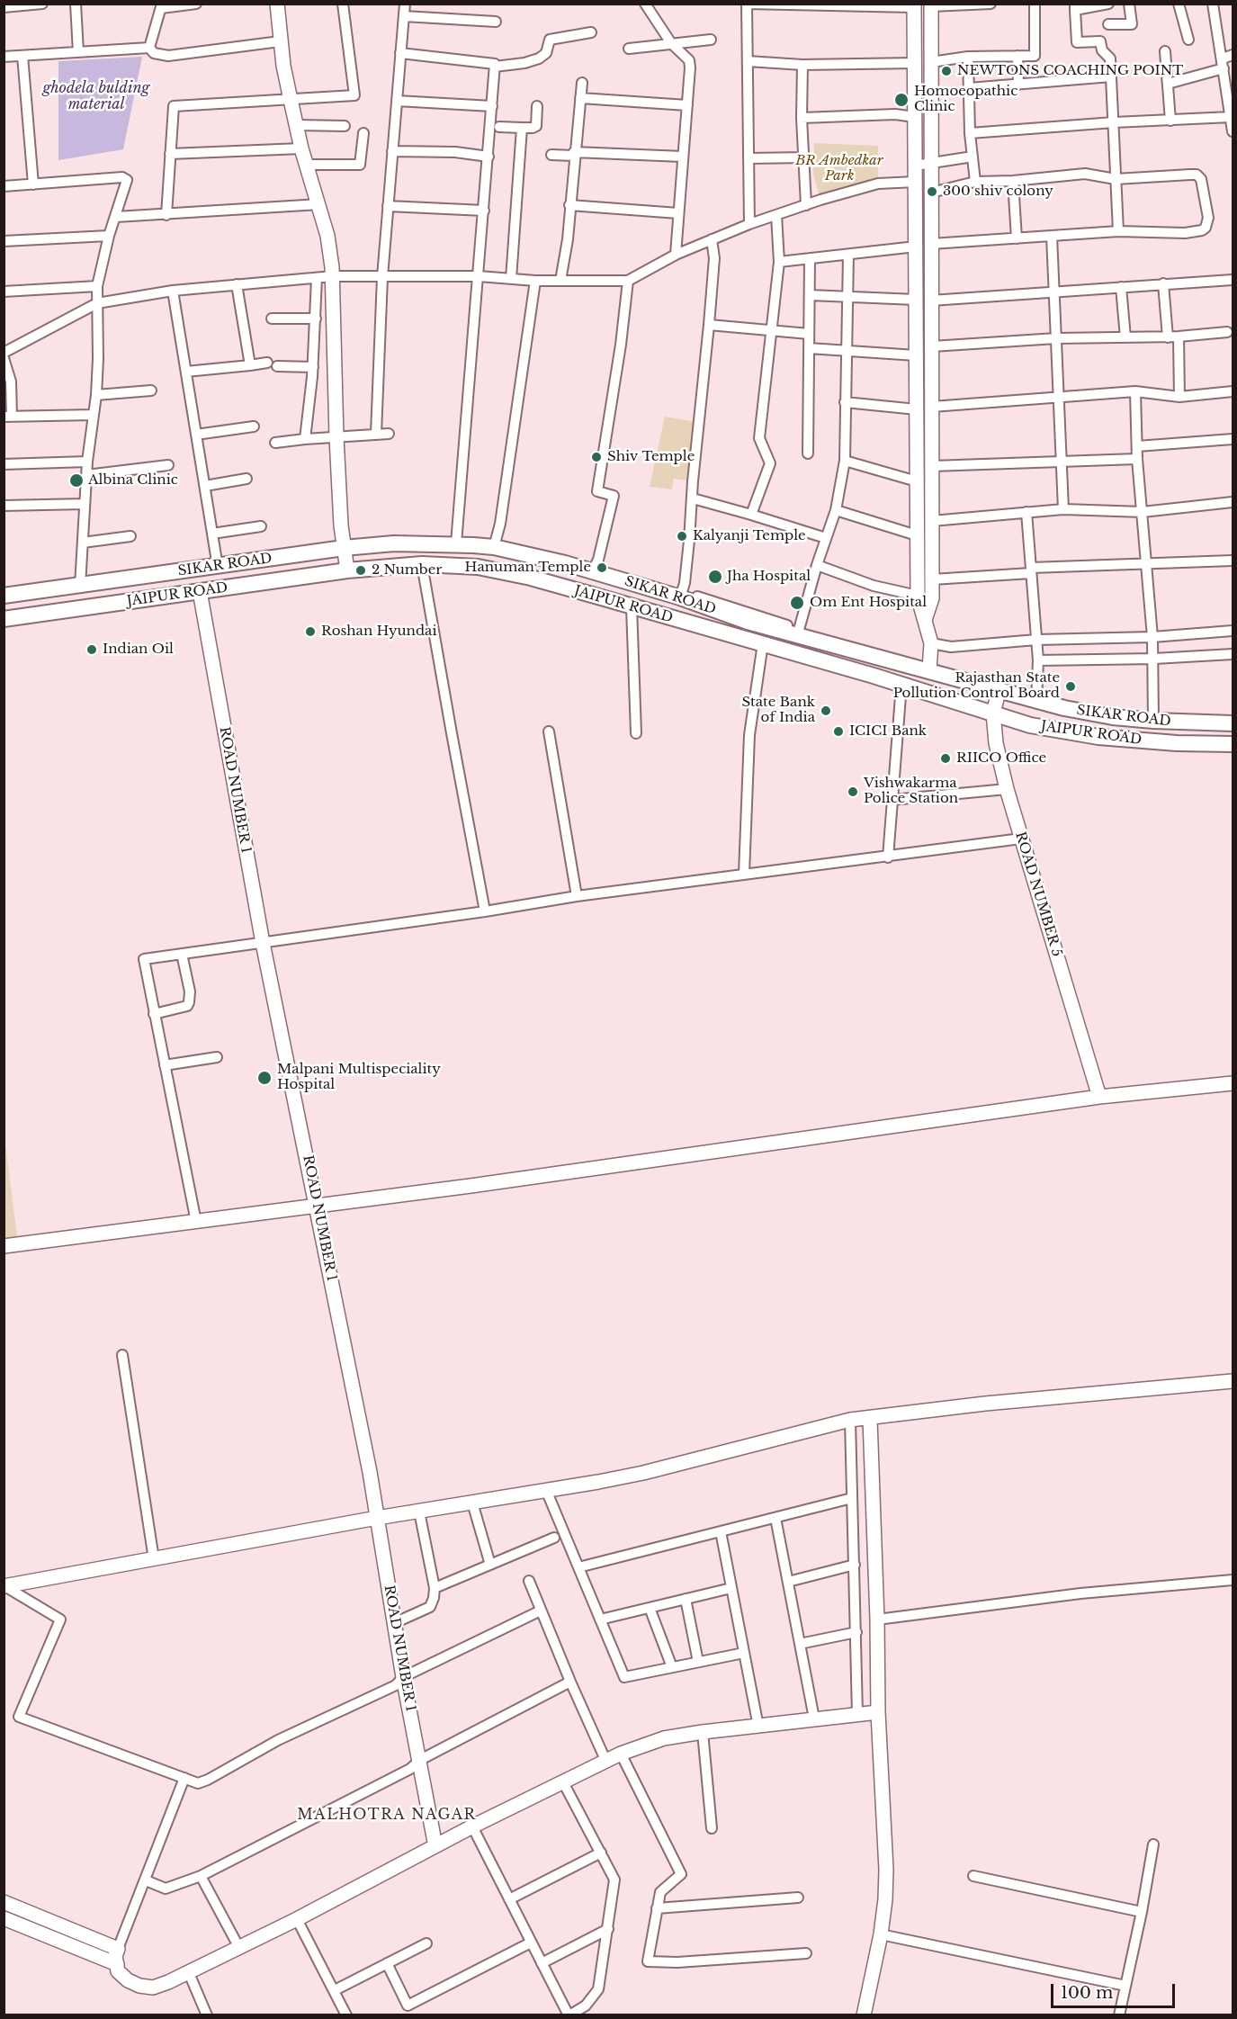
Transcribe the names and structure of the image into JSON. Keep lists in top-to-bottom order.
{
  "streets": {
    "main road": ["SIKAR ROAD", "JAIPUR ROAD"],
    "street": ["ROAD NUMBER 1", "ROAD NUMBER 5"]
  },
  "crossings": [
    ["SIKAR ROAD", "ROAD NUMBER 5"],
    ["JAIPUR ROAD", "ROAD NUMBER 1"],
    ["JAIPUR ROAD", "ROAD NUMBER 5"]
  ],
  "districts": ["MALHOTRA NAGAR"],
  "water": ["ghodela bulding material"],
  "parks": ["BR Ambedkar Park"],
  "places": [
    "NEWTONS COACHING POINT",
    "Homoeopathic Clinic",
    "300 shiv colony",
    "Shiv Temple",
    "Albina Clinic",
    "Kalyanji Temple",
    "Hanuman Temple",
    "2 Number",
    "Jha Hospital",
    "Om Ent Hospital",
    "Roshan Hyundai",
    "Indian Oil",
    "Rajasthan State Pollution Control Board",
    "State Bank of India",
    "ICICI Bank",
    "RIICO Office",
    "Vishwakarma Police Station",
    "Malpani Multispeciality Hospital"
  ],
  "scale_bar": "100 m"
}
